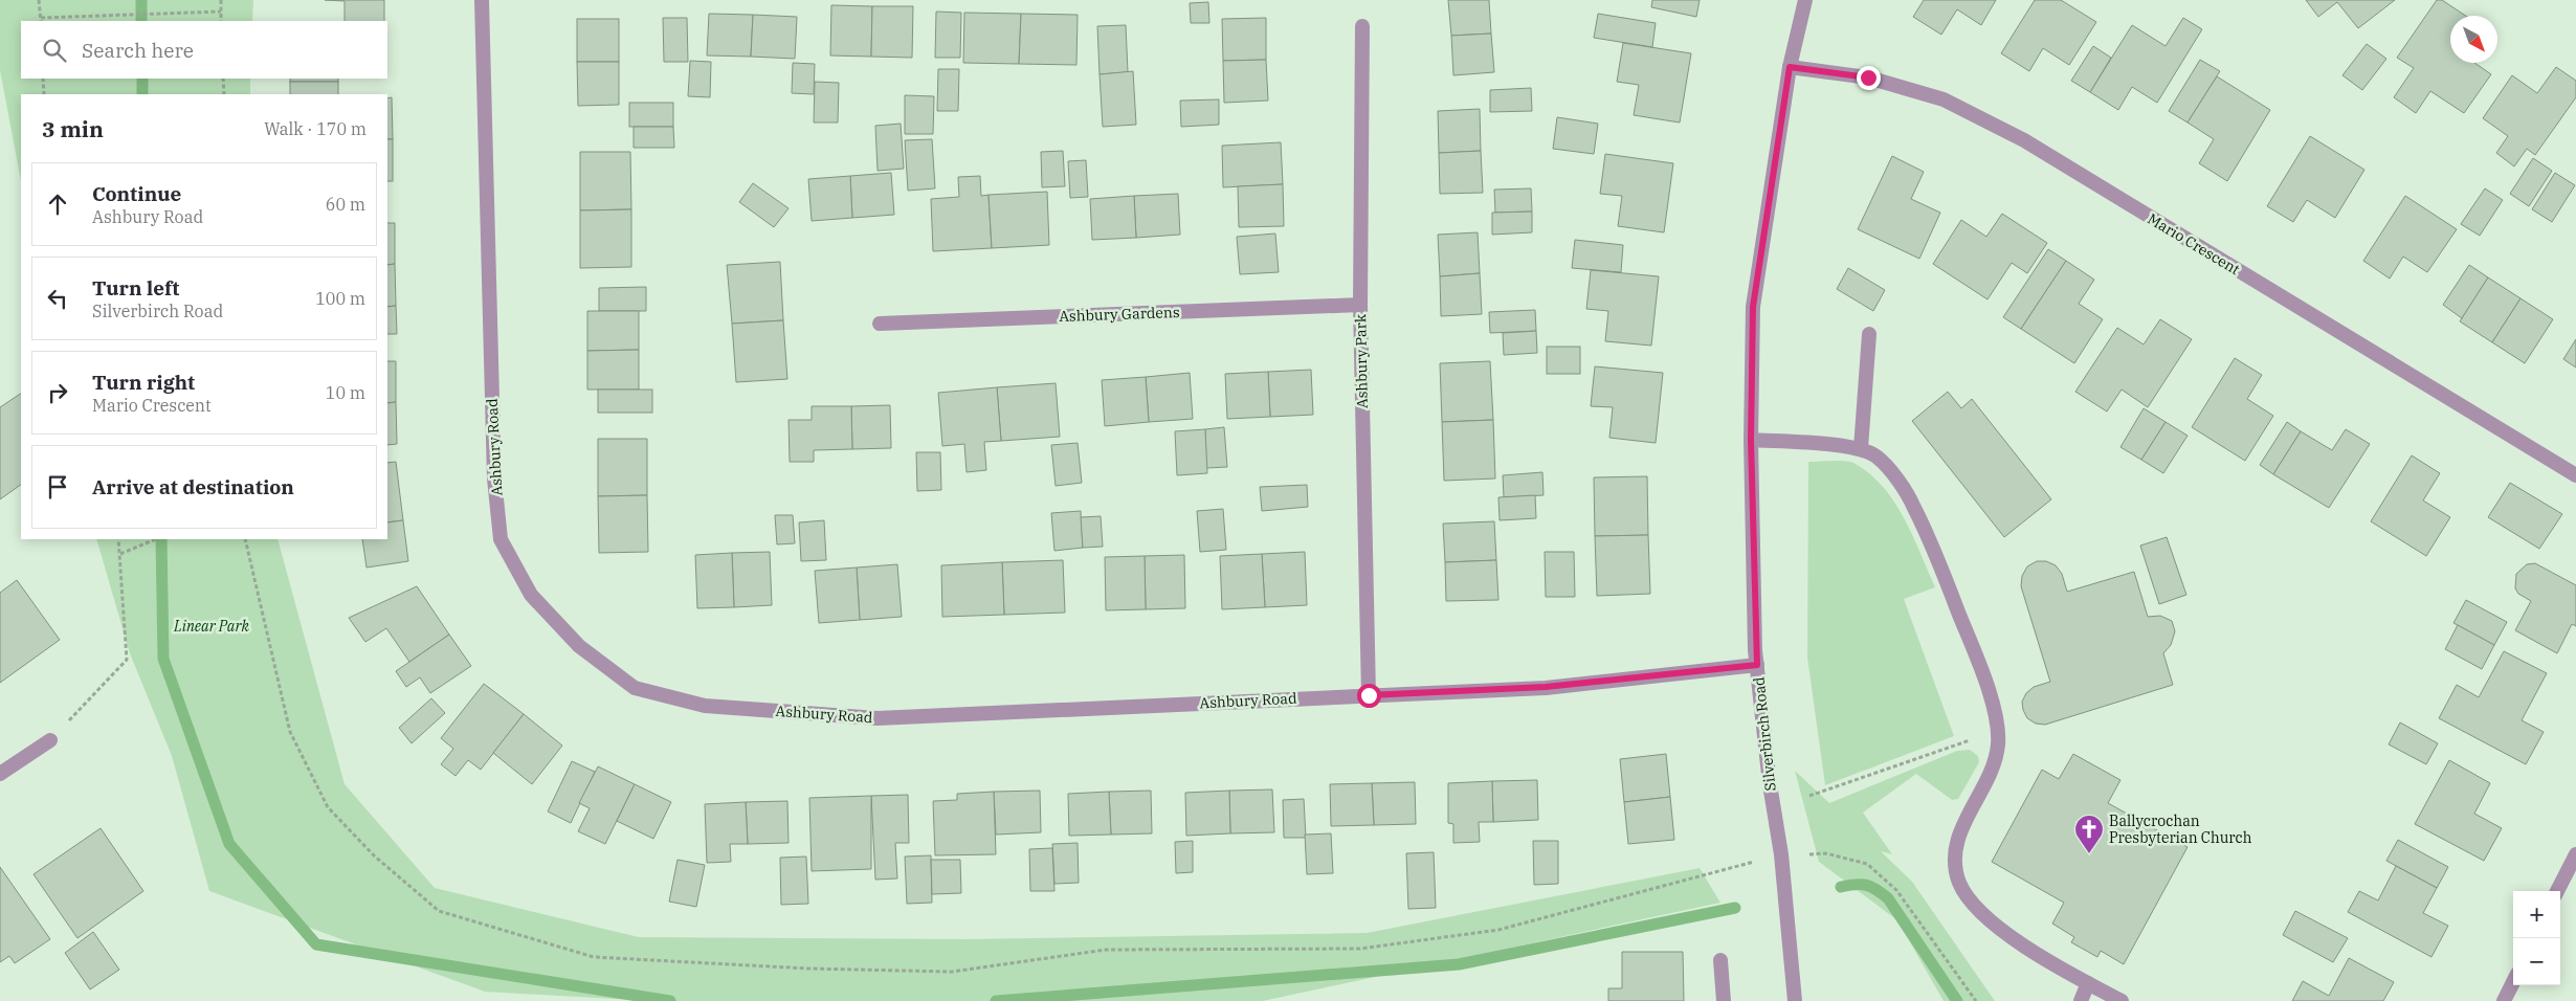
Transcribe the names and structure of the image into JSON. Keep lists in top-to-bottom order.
{
  "streets": {
    "street": [
      "Mario Crescent",
      "Ashbury Gardens",
      "Ashbury Park",
      "Ashbury Road",
      "Silverbirch Road"
    ]
  },
  "crossings": [
    ["Mario Crescent", "Silverbirch Road"],
    ["Ashbury Gardens", "Ashbury Park"],
    ["Ashbury Park", "Ashbury Road"],
    ["Ashbury Road", "Silverbirch Road"]
  ],
  "parks": ["Linear Park"],
  "places": {
    "church": ["Ballycrochan Presbyterian Church"]
  },
  "north": "bottom right",
  "page": {
    "search": "Search here",
    "heading": ["3 min", "Walk · 170 m"],
    "list": [
      ["Continue", "Ashbury Road", "60 m"],
      ["Turn left", "Silverbirch Road", "100 m"],
      ["Turn right", "Mario Crescent", "10 m"],
      "Arrive at destination"
    ],
    "map_buttons": ["+", "−"]
  }
}
